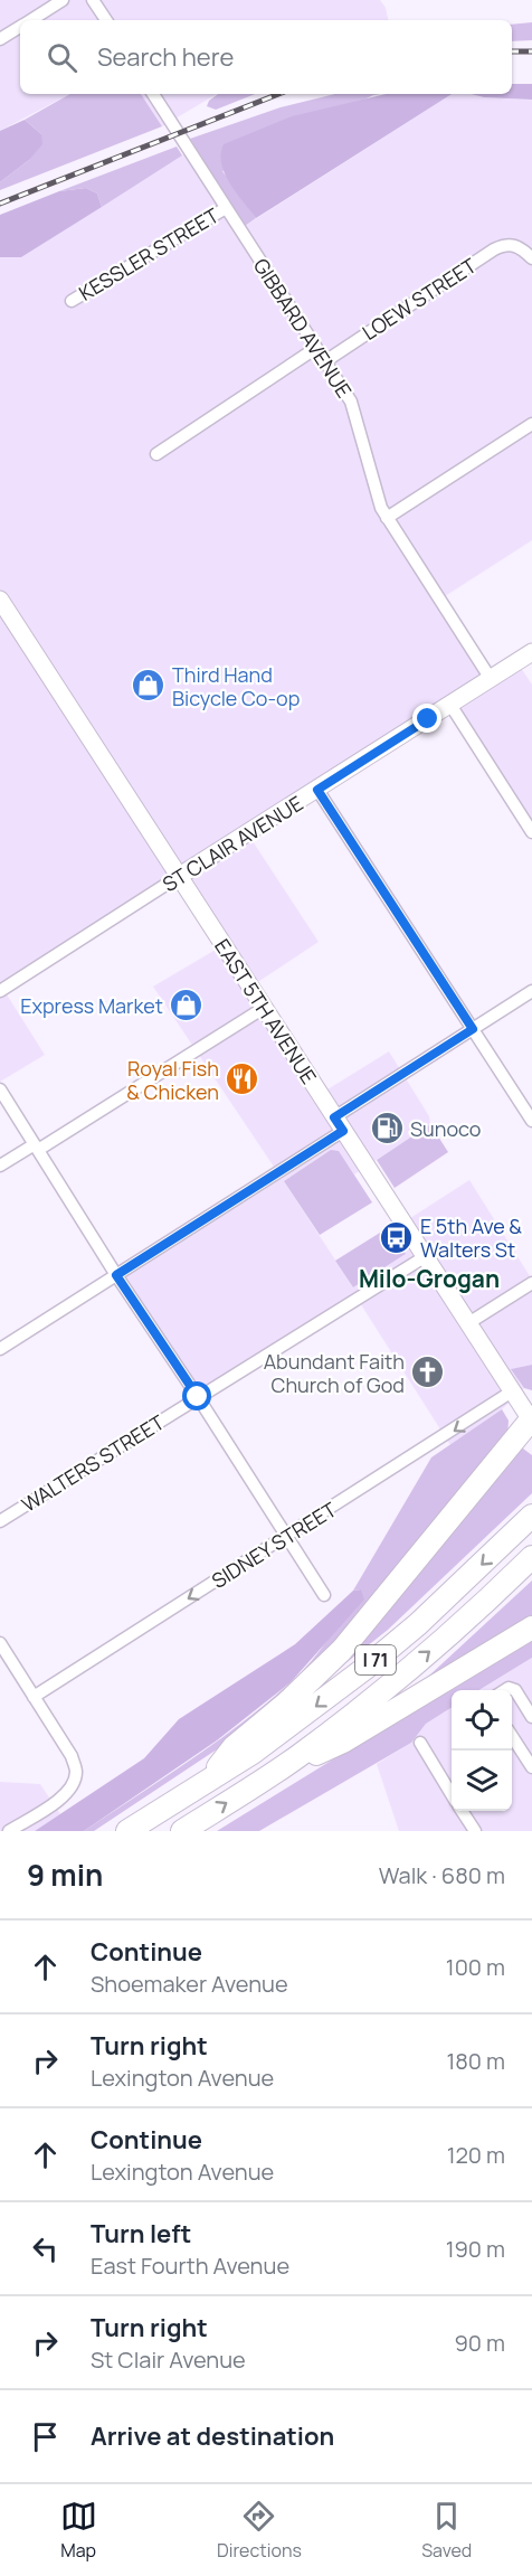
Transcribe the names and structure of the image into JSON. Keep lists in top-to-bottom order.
{
  "streets": {
    "highway": ["I 71"],
    "main road": ["ST CLAIR AVENUE", "EAST 5TH AVENUE"],
    "street": [
      "KESSLER STREET",
      "LOEW STREET",
      "GIBBARD AVENUE",
      "WALTERS STREET",
      "SIDNEY STREET"
    ]
  },
  "crossings": [
    ["KESSLER STREET", "GIBBARD AVENUE"],
    ["LOEW STREET", "GIBBARD AVENUE"],
    ["GIBBARD AVENUE", "ST CLAIR AVENUE"],
    ["ST CLAIR AVENUE", "EAST 5TH AVENUE"],
    ["EAST 5TH AVENUE", "WALTERS STREET"],
    ["EAST 5TH AVENUE", "SIDNEY STREET"]
  ],
  "one_way": ["SIDNEY STREET"],
  "districts": ["Milo-Grogan"],
  "places": {
    "shop": ["Third Hand Bicycle Co-op", "Express Market"],
    "restaurant": ["Royal Fish & Chicken"],
    "fuel station": ["Sunoco"],
    "bus stop": ["E 5th Ave & Walters St"],
    "church": ["Abundant Faith Church of God"]
  },
  "page": {
    "search": "Search here",
    "heading": ["9 min", "Walk · 680 m"],
    "list": [
      ["Continue", "Shoemaker Avenue", "100 m"],
      ["Turn right", "Lexington Avenue", "180 m"],
      ["Continue", "Lexington Avenue", "120 m"],
      ["Turn left", "East Fourth Avenue", "190 m"],
      ["Turn right", "St Clair Avenue", "90 m"],
      "Arrive at destination"
    ],
    "nav": ["Map", "Directions", "Saved"]
  }
}
